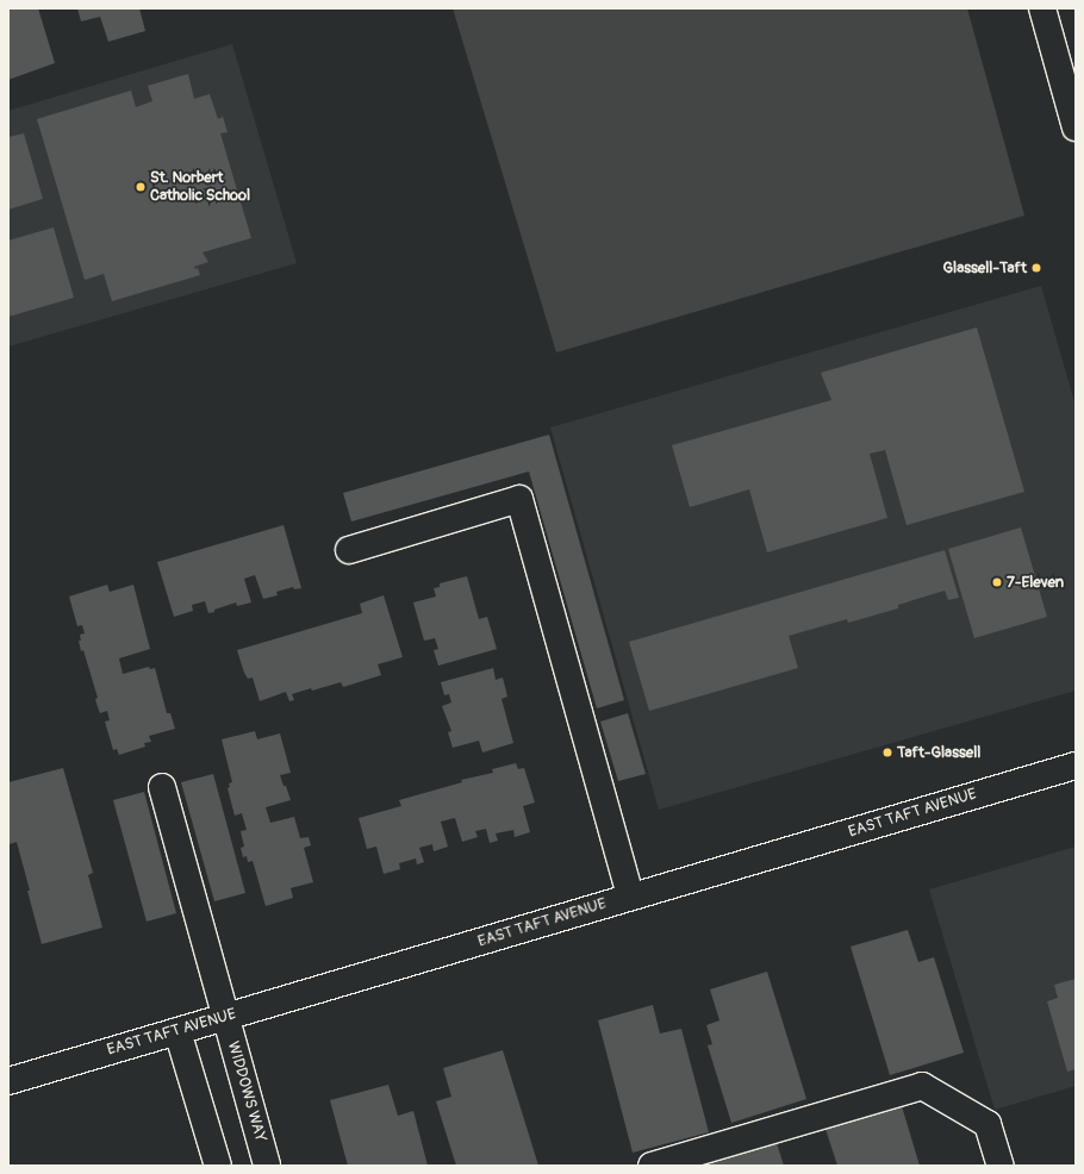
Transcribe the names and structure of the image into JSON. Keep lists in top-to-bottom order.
{
  "streets": {
    "main road": ["EAST TAFT AVENUE", "WIDDOWS WAY"]
  },
  "crossings": [
    ["EAST TAFT AVENUE", "WIDDOWS WAY"]
  ],
  "places": [
    "St. Norbert Catholic School",
    "Glassell-Taft",
    "7-Eleven",
    "Taft-Glassell"
  ]
}
